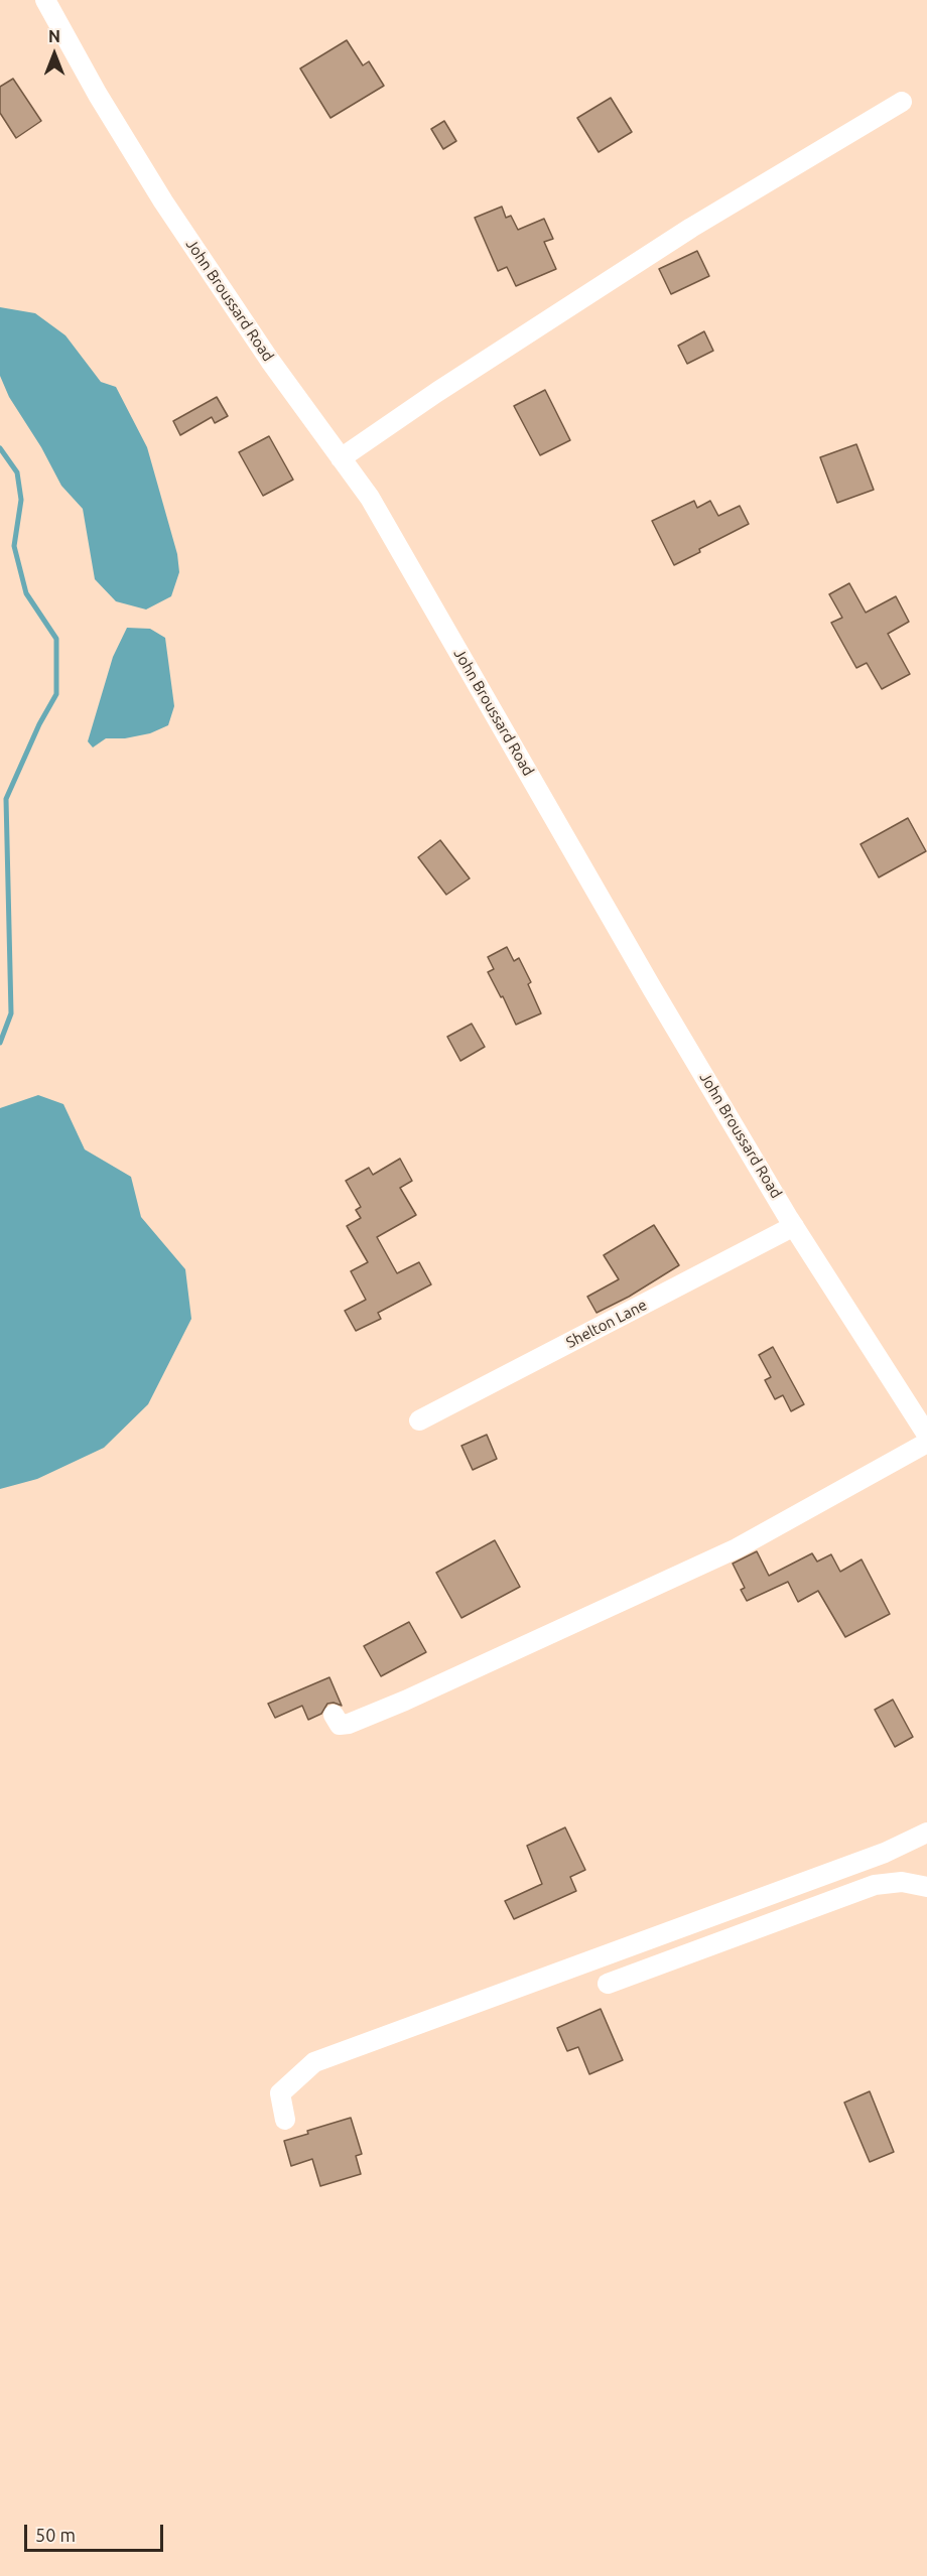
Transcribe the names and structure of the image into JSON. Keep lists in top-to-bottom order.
{
  "streets": {
    "street": ["John Broussard Road", "Shelton Lane"]
  },
  "crossings": [
    ["John Broussard Road", "Shelton Lane"]
  ],
  "scale_bar": "50 m",
  "north": "top"
}
